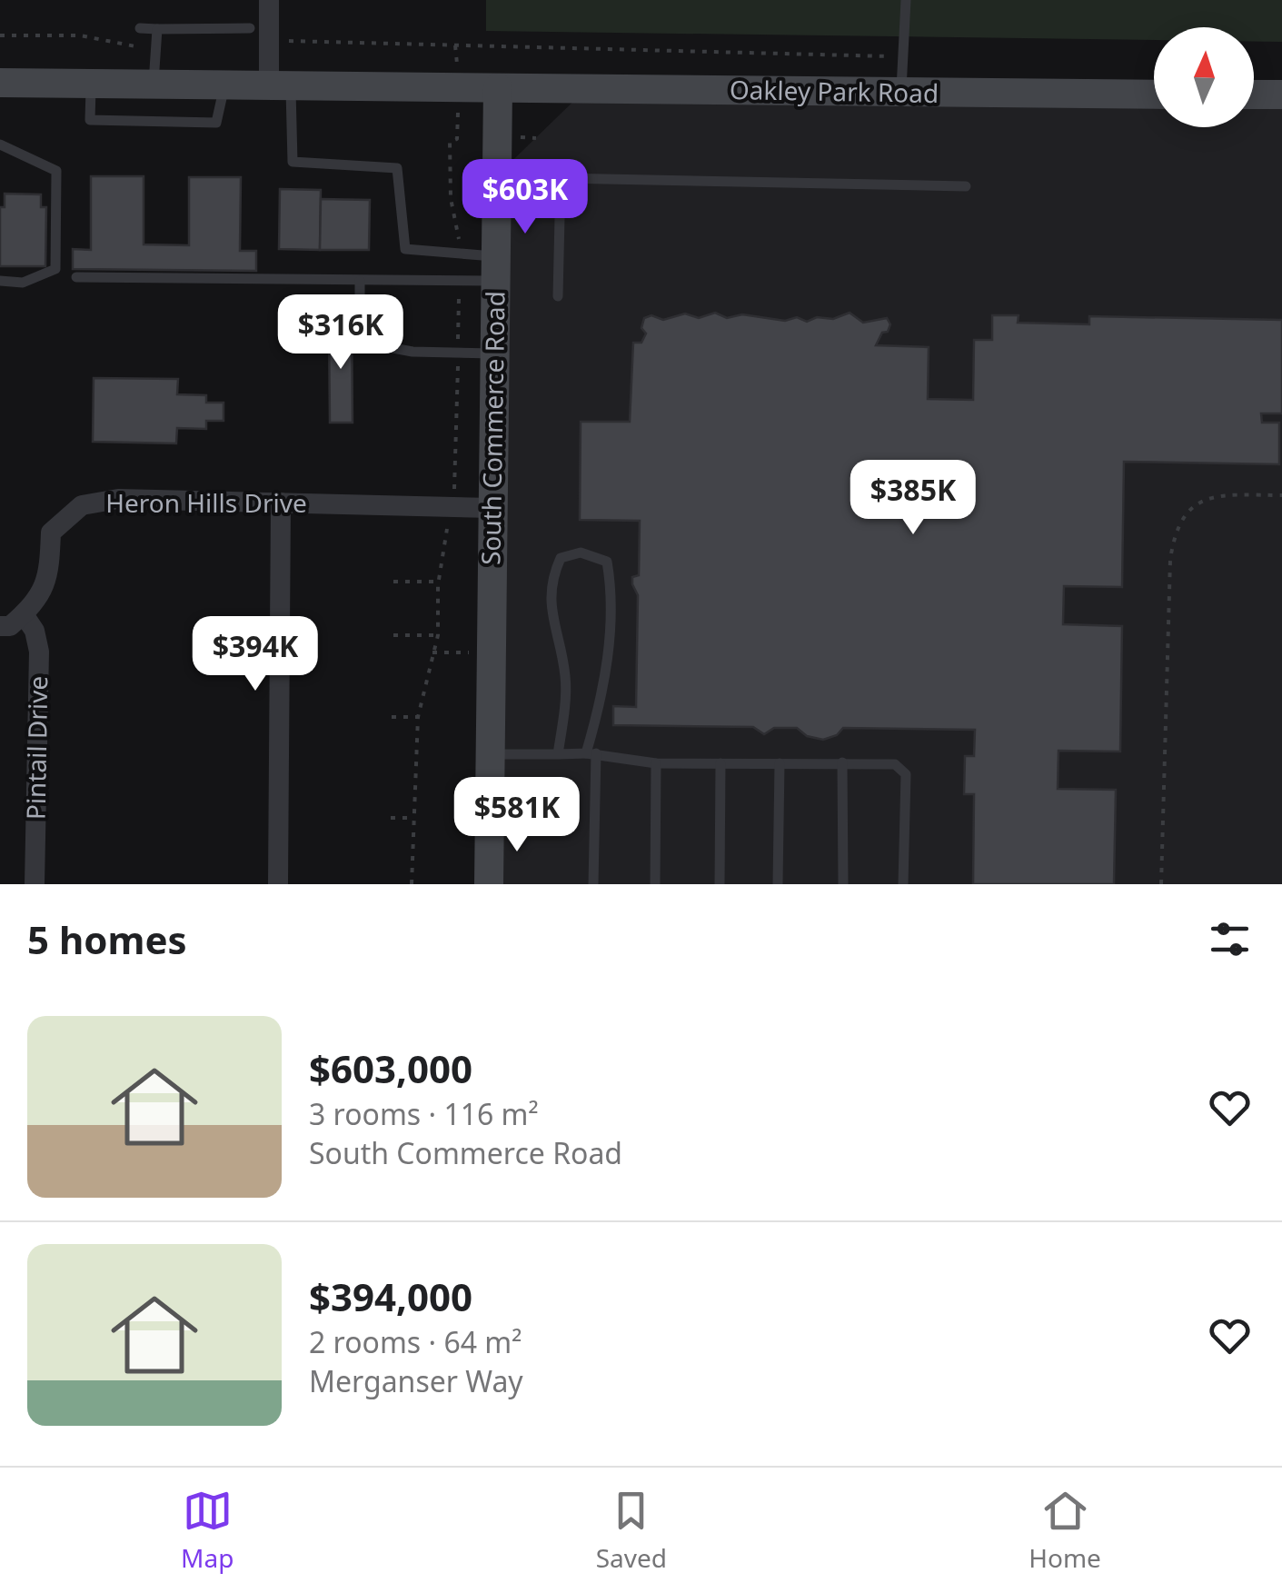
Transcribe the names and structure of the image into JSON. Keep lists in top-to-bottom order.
{
  "streets": {
    "street": [
      "Oakley Park Road",
      "South Commerce Road",
      "Heron Hills Drive",
      "Pintail Drive"
    ]
  },
  "crossings": [
    ["Oakley Park Road", "South Commerce Road"],
    ["South Commerce Road", "Heron Hills Drive"],
    ["Heron Hills Drive", "Pintail Drive"]
  ],
  "north": "top",
  "page": {
    "price": [
      "$603K",
      "$316K",
      "$385K",
      "$394K",
      "$581K"
    ],
    "heading": "5 homes",
    "list": [
      {
        "name": "$603,000",
        "note": "3 rooms · 116 m² · South Commerce Road"
      },
      {
        "name": "$394,000",
        "note": "2 rooms · 64 m² · Merganser Way"
      }
    ],
    "tabs": ["Map", "Saved", "Home"]
  }
}
